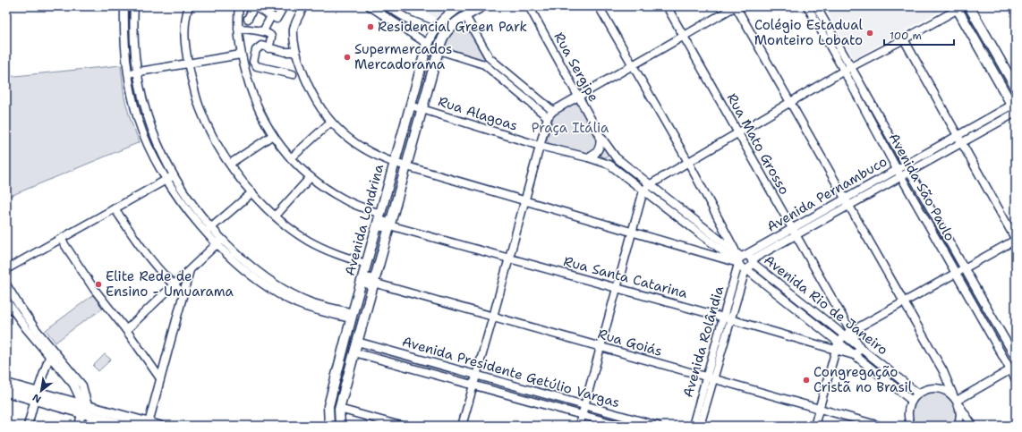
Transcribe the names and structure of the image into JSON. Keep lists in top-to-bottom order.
{
  "streets": {
    "main road": ["Avenida Londrina"],
    "street": [
      "Rua Sergipe",
      "Rua Alagoas",
      "Rua Mato Grosso",
      "Avenida São Paulo",
      "Avenida Pernambuco",
      "Rua Santa Catarina",
      "Avenida Rio de Janeiro",
      "Avenida Rolândia",
      "Rua Goiás",
      "Avenida Presidente Getúlio Vargas"
    ]
  },
  "crossings": [
    ["Rua Alagoas", "Avenida Londrina"],
    ["Rua Mato Grosso", "Avenida Pernambuco"],
    ["Rua Mato Grosso", "Avenida Rio de Janeiro"],
    ["Avenida São Paulo", "Avenida Pernambuco"],
    ["Avenida Pernambuco", "Avenida Rio de Janeiro"],
    ["Avenida Pernambuco", "Avenida Rolândia"],
    ["Avenida Londrina", "Rua Santa Catarina"],
    ["Avenida Londrina", "Rua Goiás"],
    ["Avenida Londrina", "Avenida Presidente Getúlio Vargas"],
    ["Rua Santa Catarina", "Avenida Rio de Janeiro"],
    ["Rua Santa Catarina", "Avenida Rolândia"],
    ["Avenida Rio de Janeiro", "Avenida Rolândia"],
    ["Avenida Rolândia", "Rua Goiás"]
  ],
  "parks": ["Praça Itália"],
  "places": [
    "Residencial Green Park",
    "Colégio Estadual Monteiro Lobato",
    "Supermercados Mercadorama",
    "Elite Rede de Ensino - Umuarama",
    "Congregação Cristã no Brasil"
  ],
  "scale_bar": "100 m",
  "north": "bottom left"
}
